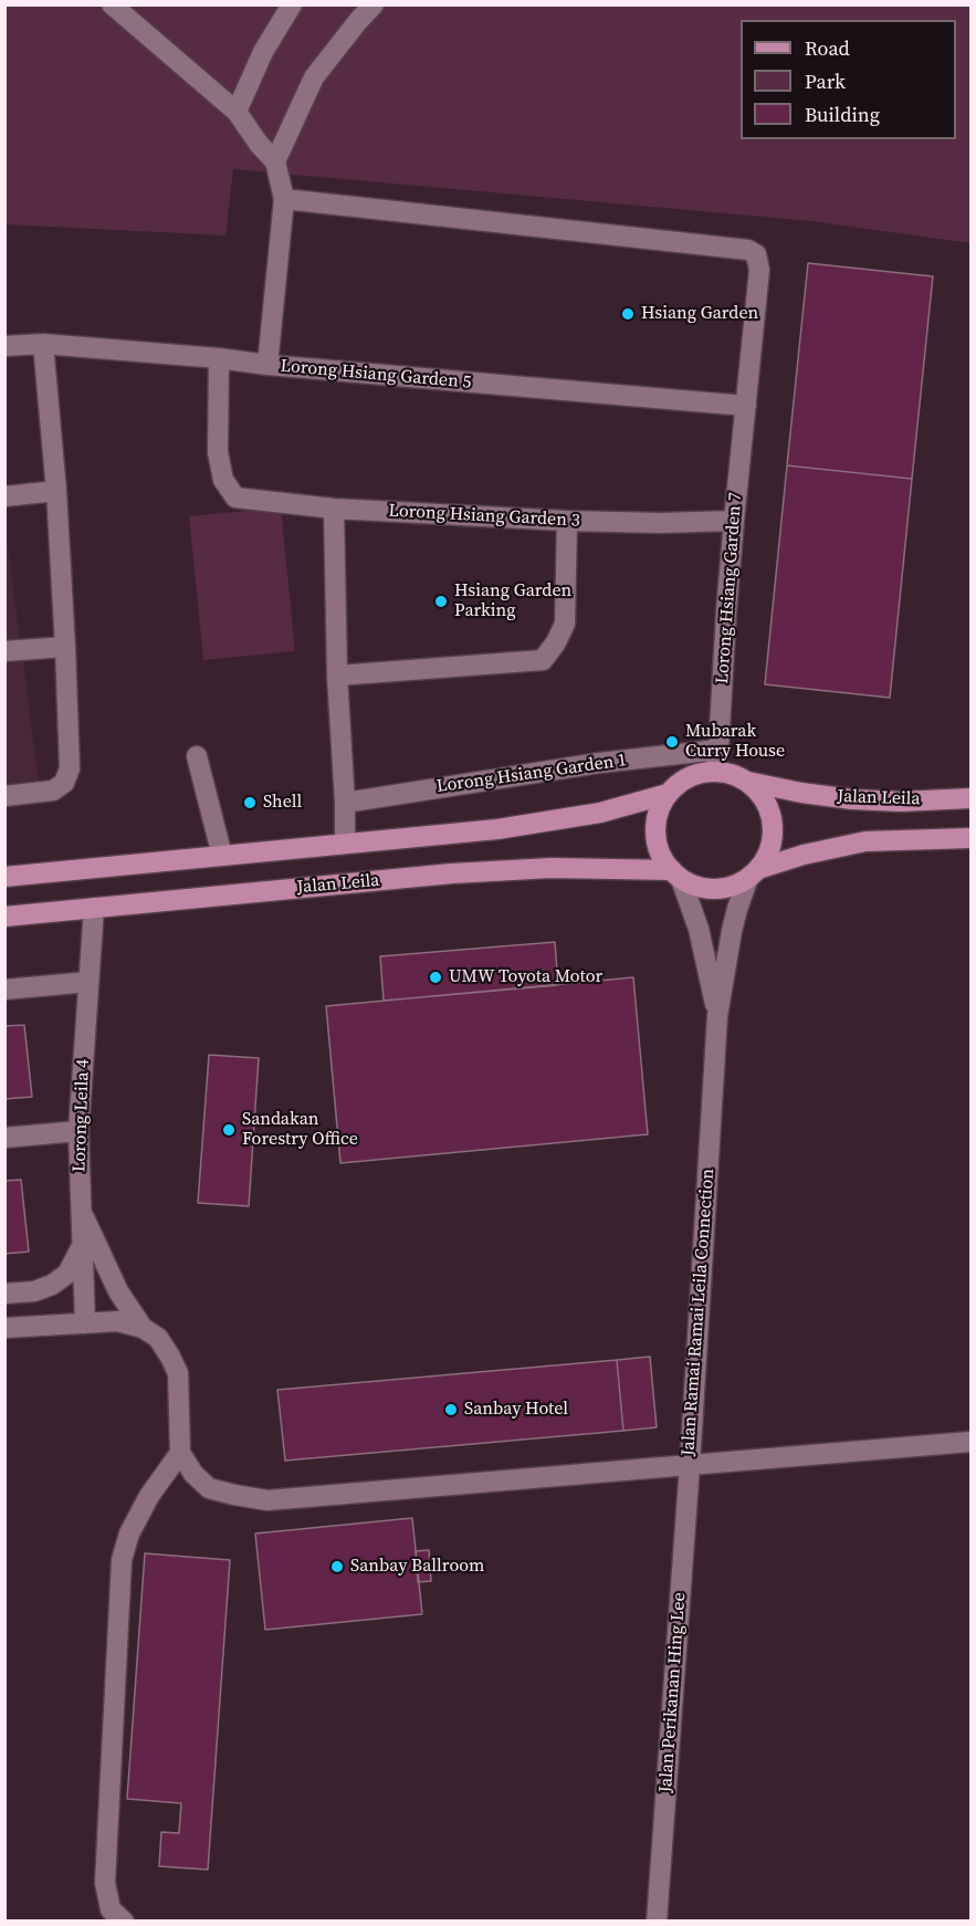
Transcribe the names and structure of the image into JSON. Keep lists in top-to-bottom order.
{
  "streets": {
    "main road": ["Jalan Leila"],
    "street": [
      "Lorong Hsiang Garden 5",
      "Lorong Hsiang Garden 3",
      "Lorong Hsiang Garden 7",
      "Lorong Hsiang Garden 1",
      "Lorong Leila 4",
      "Jalan Ramai Ramai Leila Connection",
      "Jalan Perikanan Hing Lee"
    ]
  },
  "crossings": [
    ["Lorong Hsiang Garden 5", "Lorong Hsiang Garden 3"],
    ["Lorong Hsiang Garden 5", "Lorong Hsiang Garden 7"],
    ["Lorong Hsiang Garden 3", "Lorong Hsiang Garden 7"],
    ["Lorong Hsiang Garden 7", "Lorong Hsiang Garden 1"],
    ["Lorong Hsiang Garden 7", "Jalan Leila"],
    ["Lorong Hsiang Garden 7", "Jalan Ramai Ramai Leila Connection"],
    ["Jalan Leila", "Lorong Leila 4"],
    ["Jalan Leila", "Jalan Ramai Ramai Leila Connection"],
    ["Jalan Ramai Ramai Leila Connection", "Jalan Perikanan Hing Lee"]
  ],
  "places": [
    "Hsiang Garden",
    "Hsiang Garden Parking",
    "Mubarak Curry House",
    "Shell",
    "UMW Toyota Motor",
    "Sandakan Forestry Office",
    "Sanbay Hotel",
    "Sanbay Ballroom"
  ],
  "legend": ["Road", "Park", "Building"]
}
